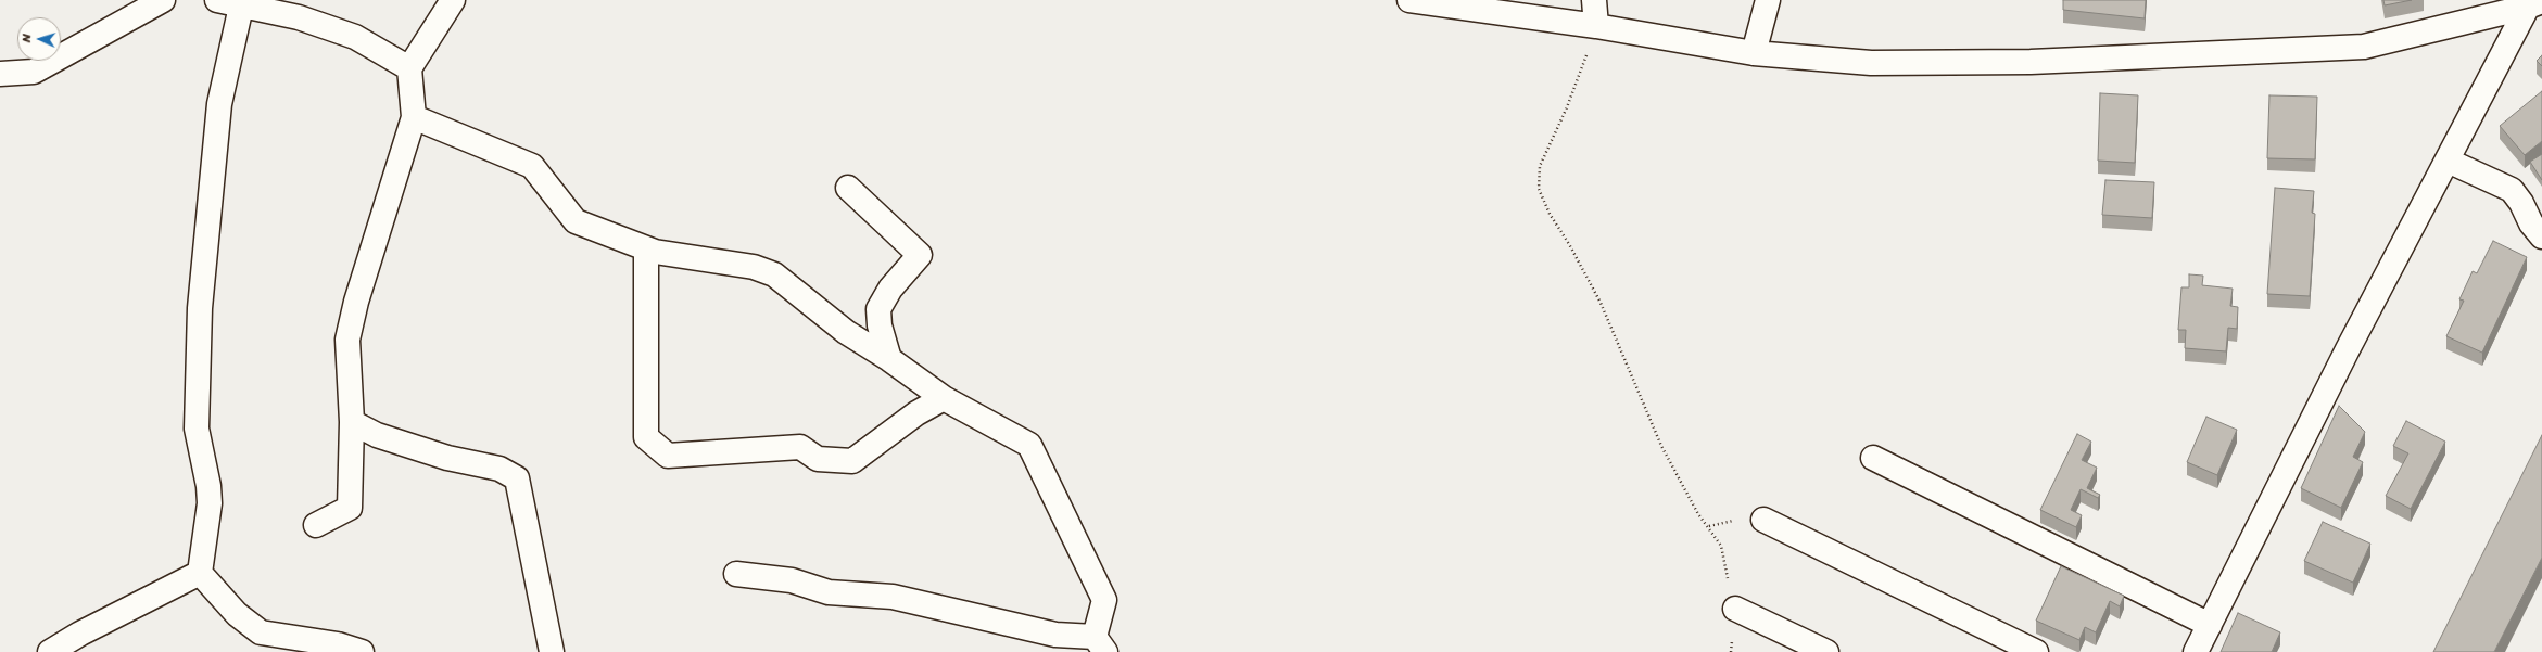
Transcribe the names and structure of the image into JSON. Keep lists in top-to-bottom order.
{
  "north": "left"
}
